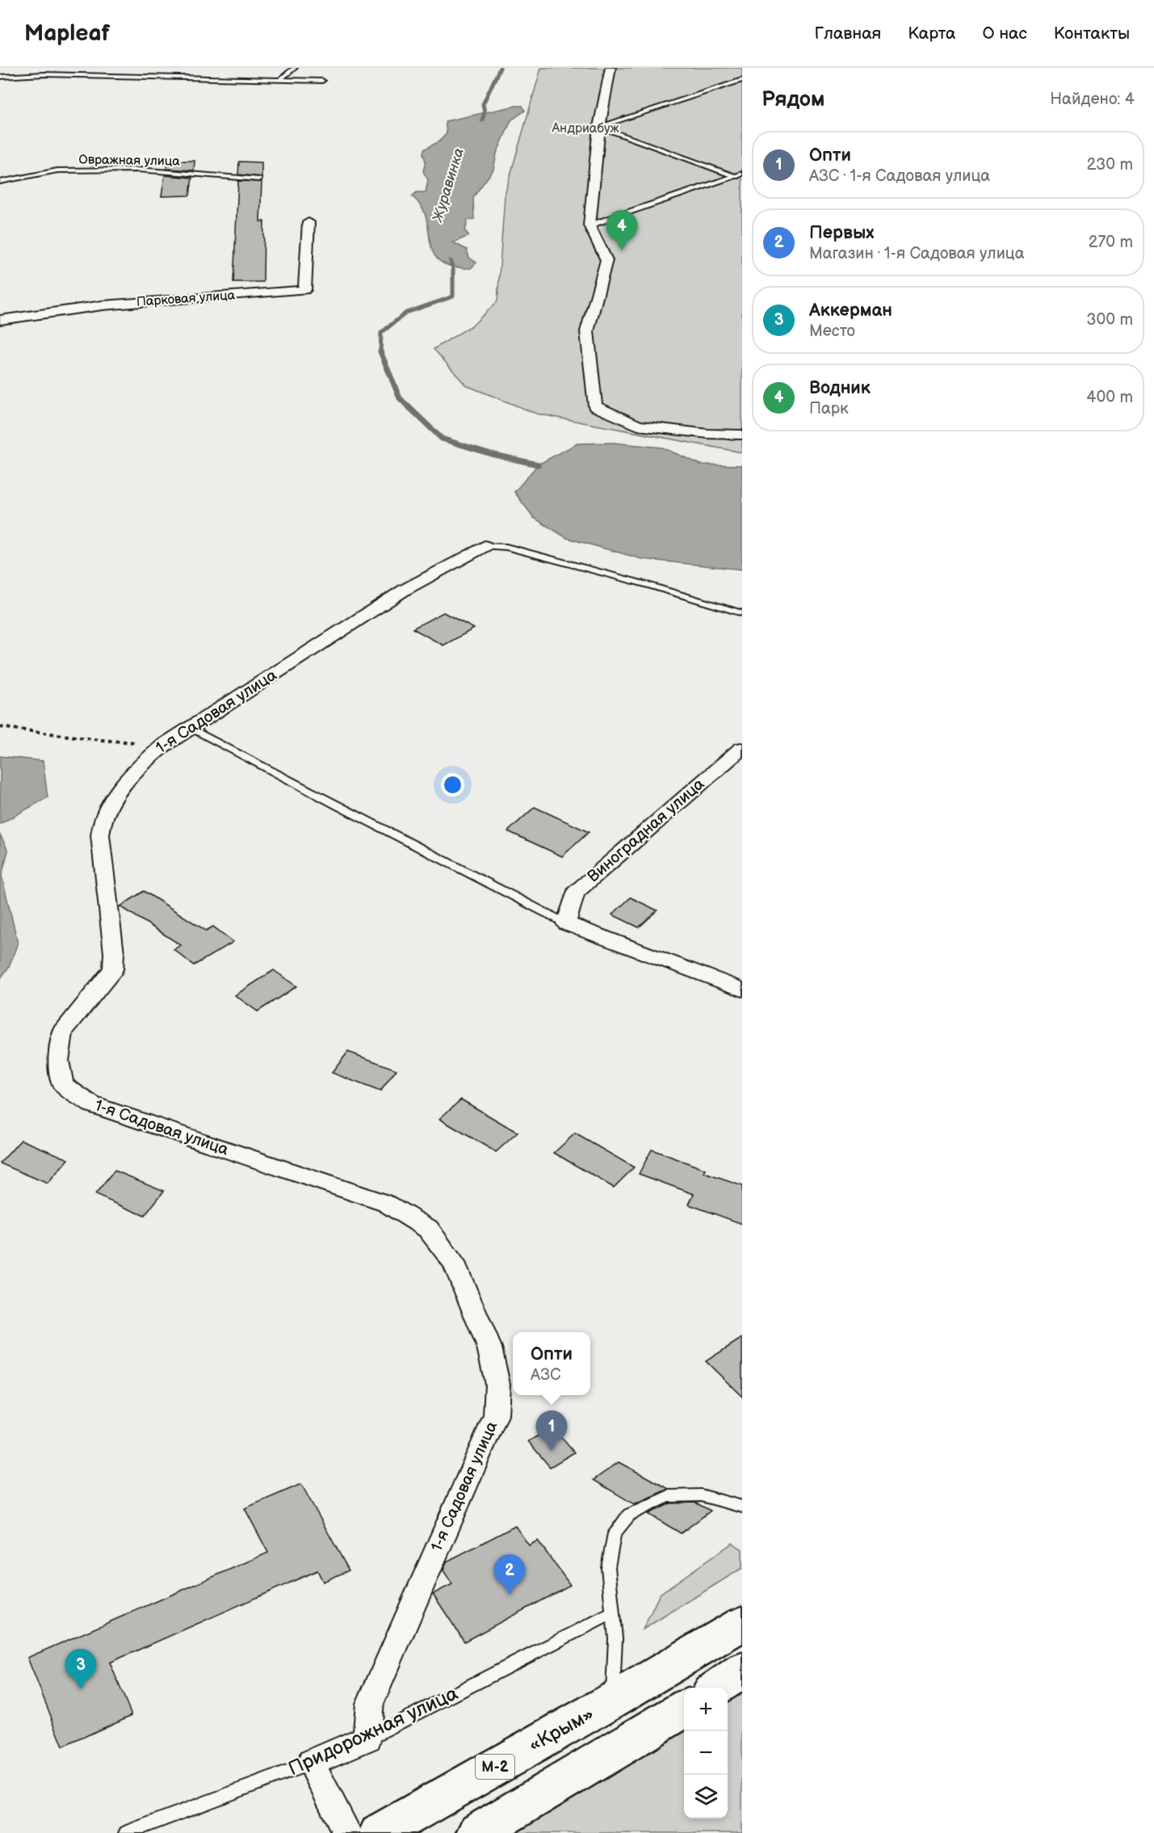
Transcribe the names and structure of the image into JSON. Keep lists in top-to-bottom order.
{
  "streets": {
    "highway": ["«Крым»", "М-2"],
    "street": [
      "Парковая улица",
      "1-я Садовая улица",
      "Виноградная улица",
      "Придорожная улица"
    ],
    "lane": ["Овражная улица"]
  },
  "crossings": [
    ["1-я Садовая улица", "Придорожная улица"]
  ],
  "water": ["Журавинка"],
  "parks": ["Андриабуж"],
  "page": {
    "header": "Mapleaf",
    "nav": [
      "Главная",
      "Карта",
      "О нас",
      "Контакты"
    ],
    "heading": ["Рядом", "Найдено: 4"],
    "list": [
      {
        "mark": "1",
        "name": "Опти",
        "note": "АЗС · 1-я Садовая улица",
        "value": "230 m"
      },
      {
        "mark": "2",
        "name": "Первых",
        "note": "Магазин · 1-я Садовая улица",
        "value": "270 m"
      },
      {
        "mark": "3",
        "name": "Аккерман",
        "note": "Место",
        "value": "300 m"
      },
      {
        "mark": "4",
        "name": "Водник",
        "note": "Парк",
        "value": "400 m"
      }
    ],
    "pins": [
      "4",
      "1",
      "2",
      "3"
    ],
    "popup": ["Опти", "АЗС"],
    "map_buttons": ["+", "−"]
  }
}
